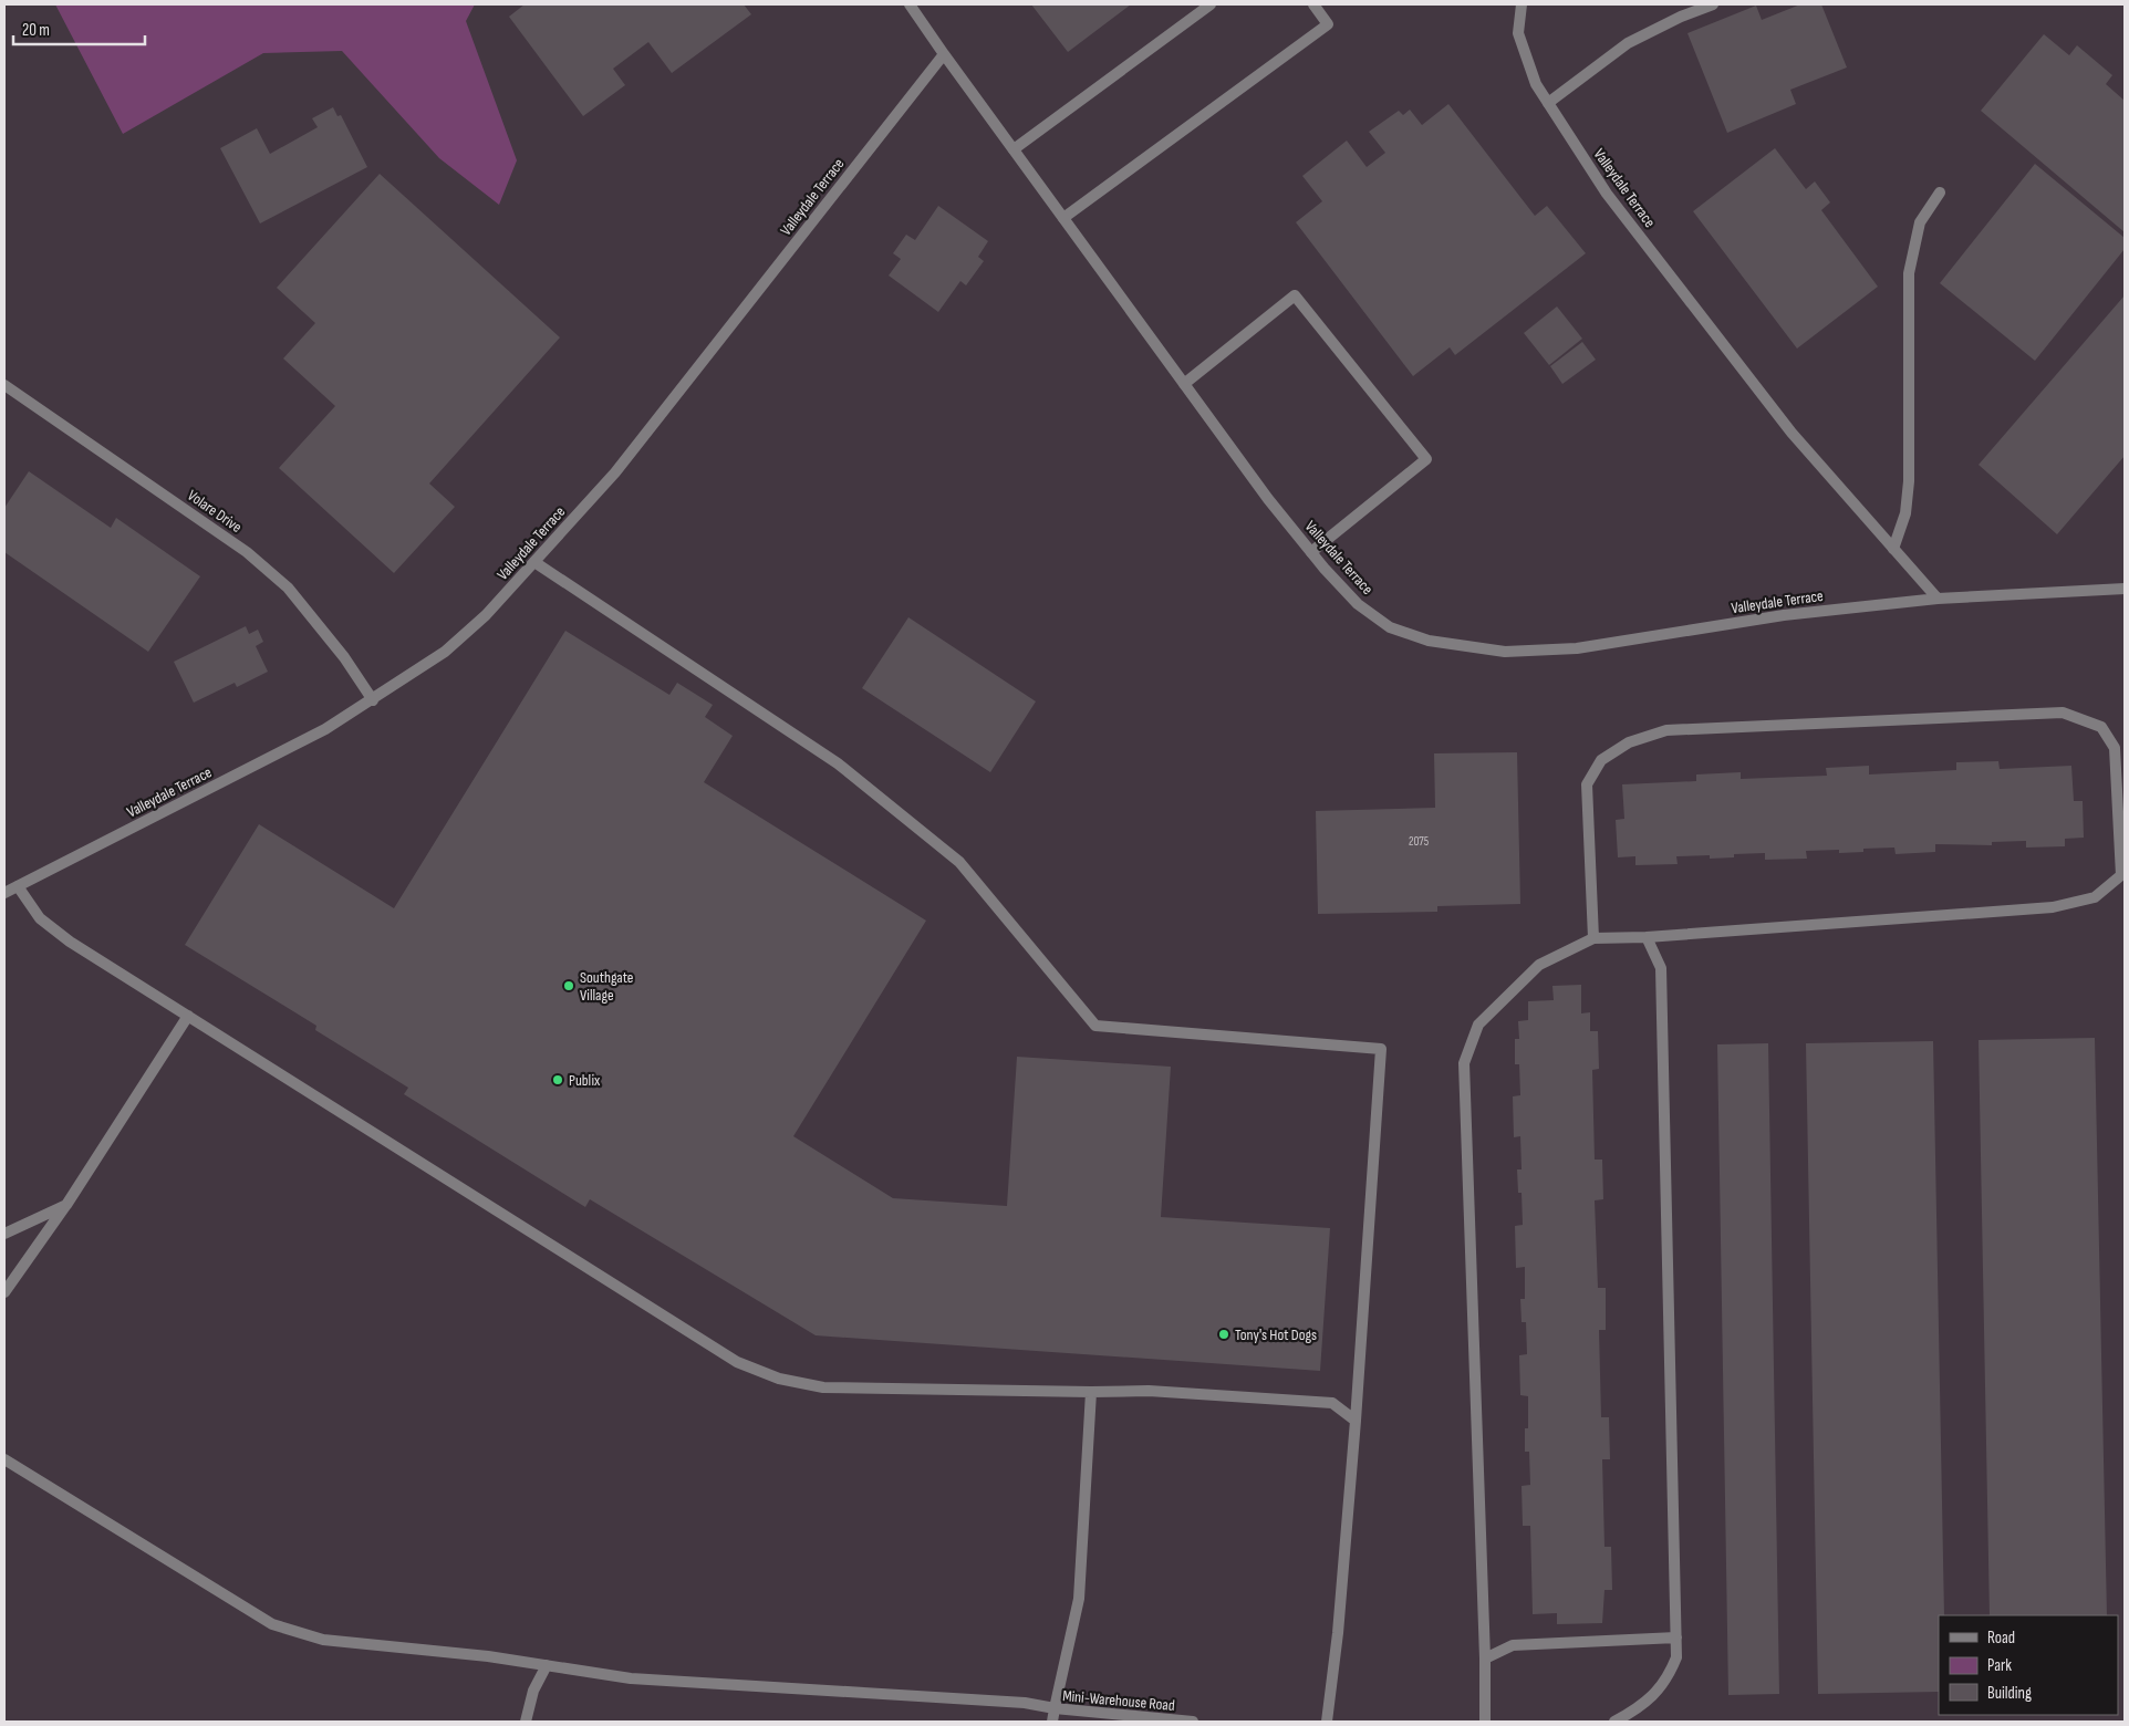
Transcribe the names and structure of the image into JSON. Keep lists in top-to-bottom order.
{
  "streets": {
    "street": ["Valleydale Terrace", "Volare Drive", "Mini-Warehouse Road"]
  },
  "crossings": [
    ["Valleydale Terrace", "Volare Drive"]
  ],
  "places": ["Southgate Village", "Publix", "Tony's Hot Dogs"],
  "house_numbers": ["2075"],
  "legend": ["Road", "Park", "Building"],
  "scale_bar": "20 m"
}
